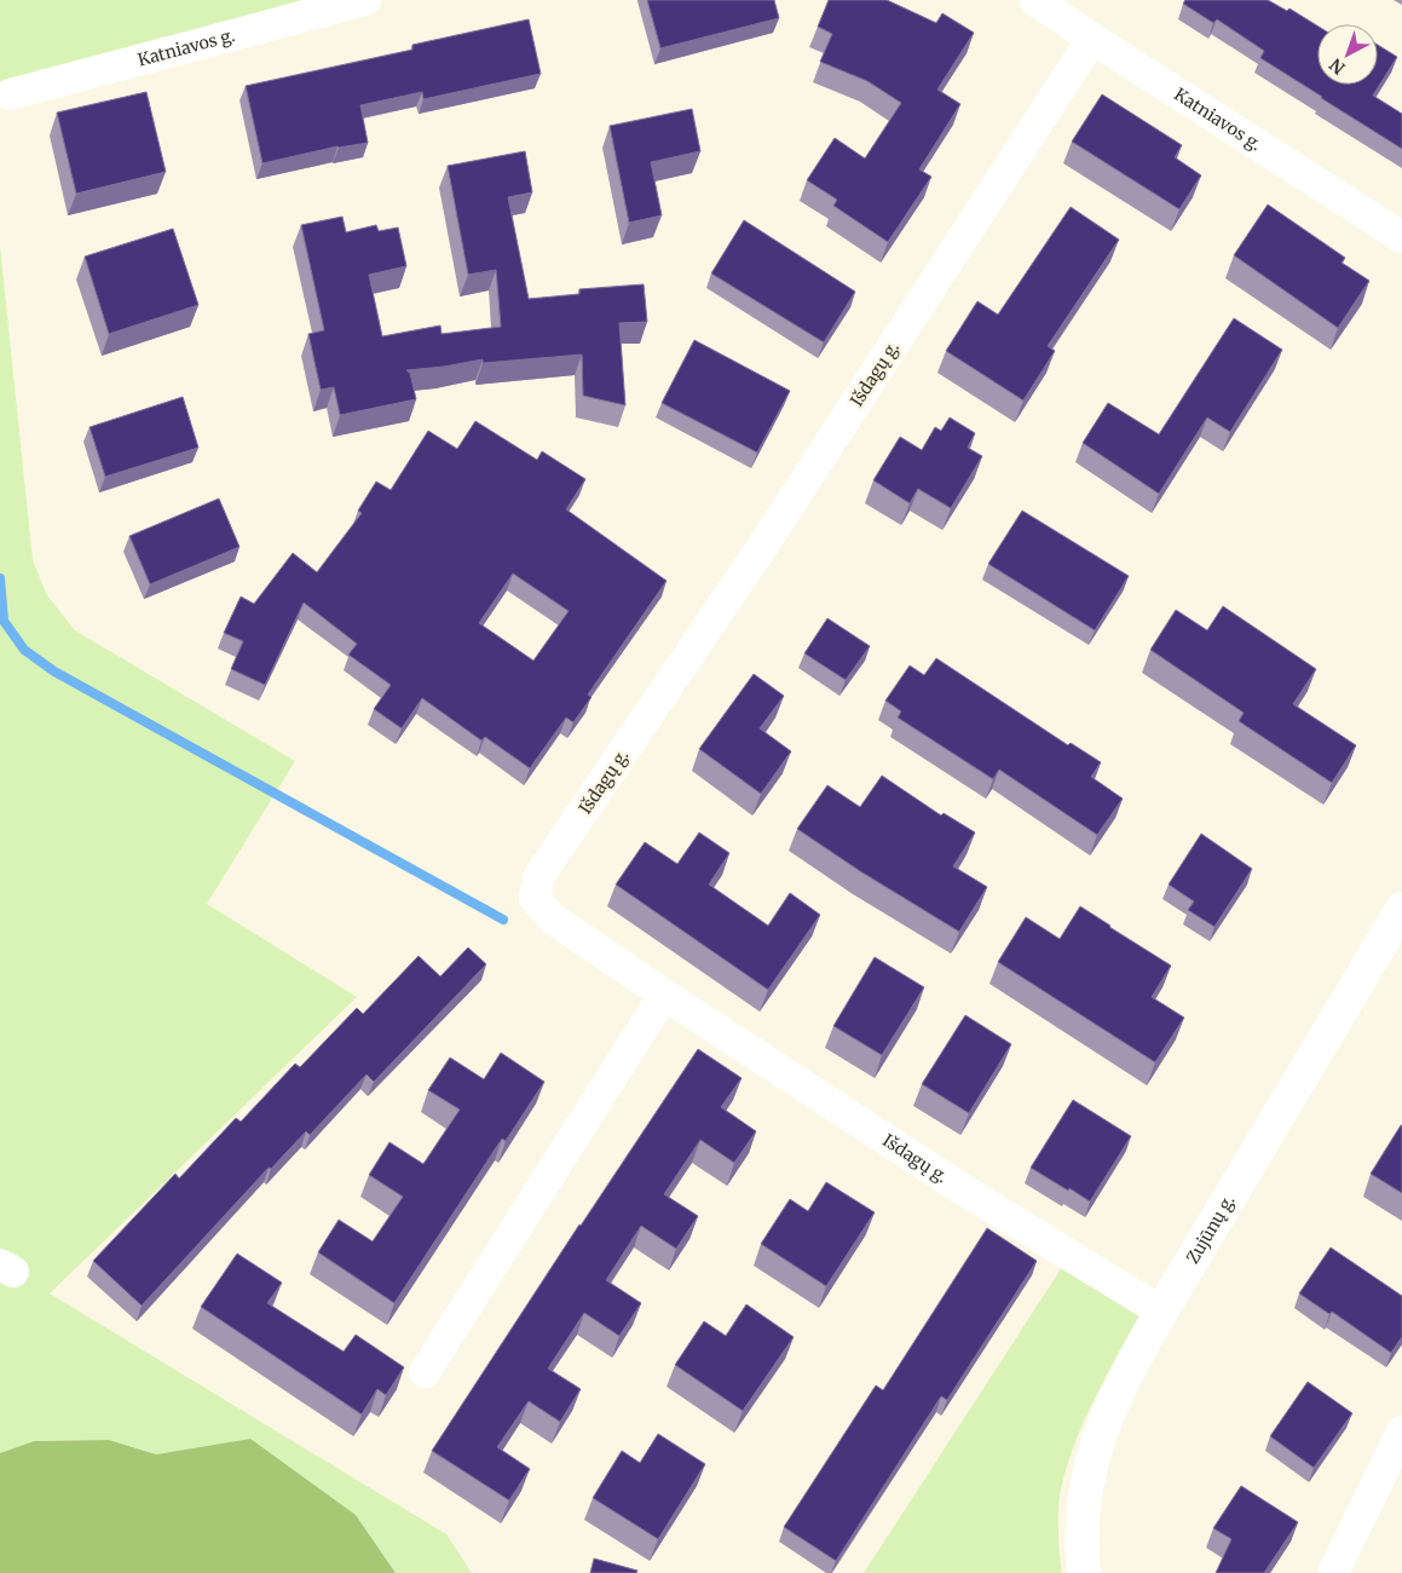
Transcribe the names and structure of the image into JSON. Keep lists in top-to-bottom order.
{
  "streets": {
    "main road": ["Zujūnų g."],
    "street": ["Katniavos g.", "Išdagų g."]
  },
  "crossings": [
    ["Katniavos g.", "Išdagų g."],
    ["Išdagų g.", "Zujūnų g."]
  ],
  "north": "bottom left"
}
